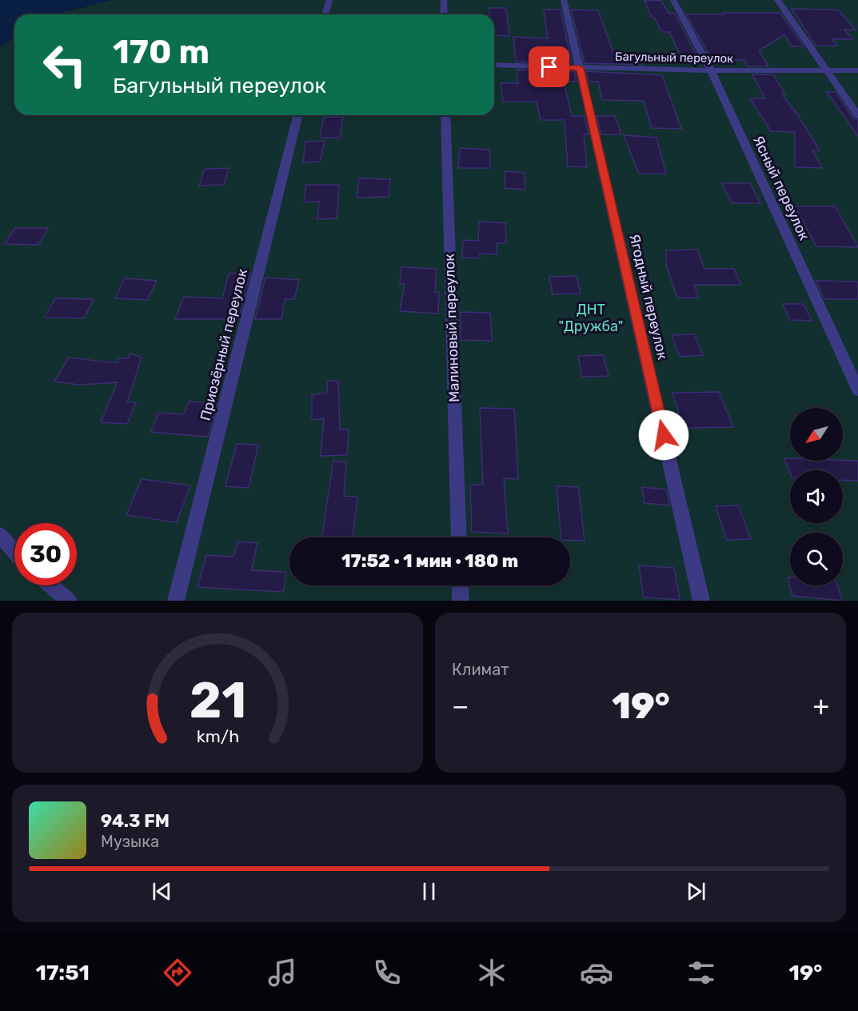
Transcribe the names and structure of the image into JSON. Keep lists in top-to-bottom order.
{
  "streets": {
    "street": [
      "Багульный переулок",
      "Ясный переулок",
      "Ягодный переулок",
      "Малиновый переулок",
      "Приозёрный переулок"
    ]
  },
  "crossings": [
    ["Багульный переулок", "Ясный переулок"],
    ["Багульный переулок", "Ягодный переулок"]
  ],
  "parks": ["ДНТ \"Дружба\""],
  "north": "bottom left",
  "page": {
    "turn": ["170 m", "Багульный переулок"],
    "limit": "30",
    "trip": "17:52 · 1 мин · 180 m",
    "tile": "Климат",
    "heat": ["−", "19°", "+"],
    "song": ["94.3 FM", "Музыка"],
    "tabs": ["17:51", "19°"],
    "gauge": ["21", "km/h"]
  }
}
